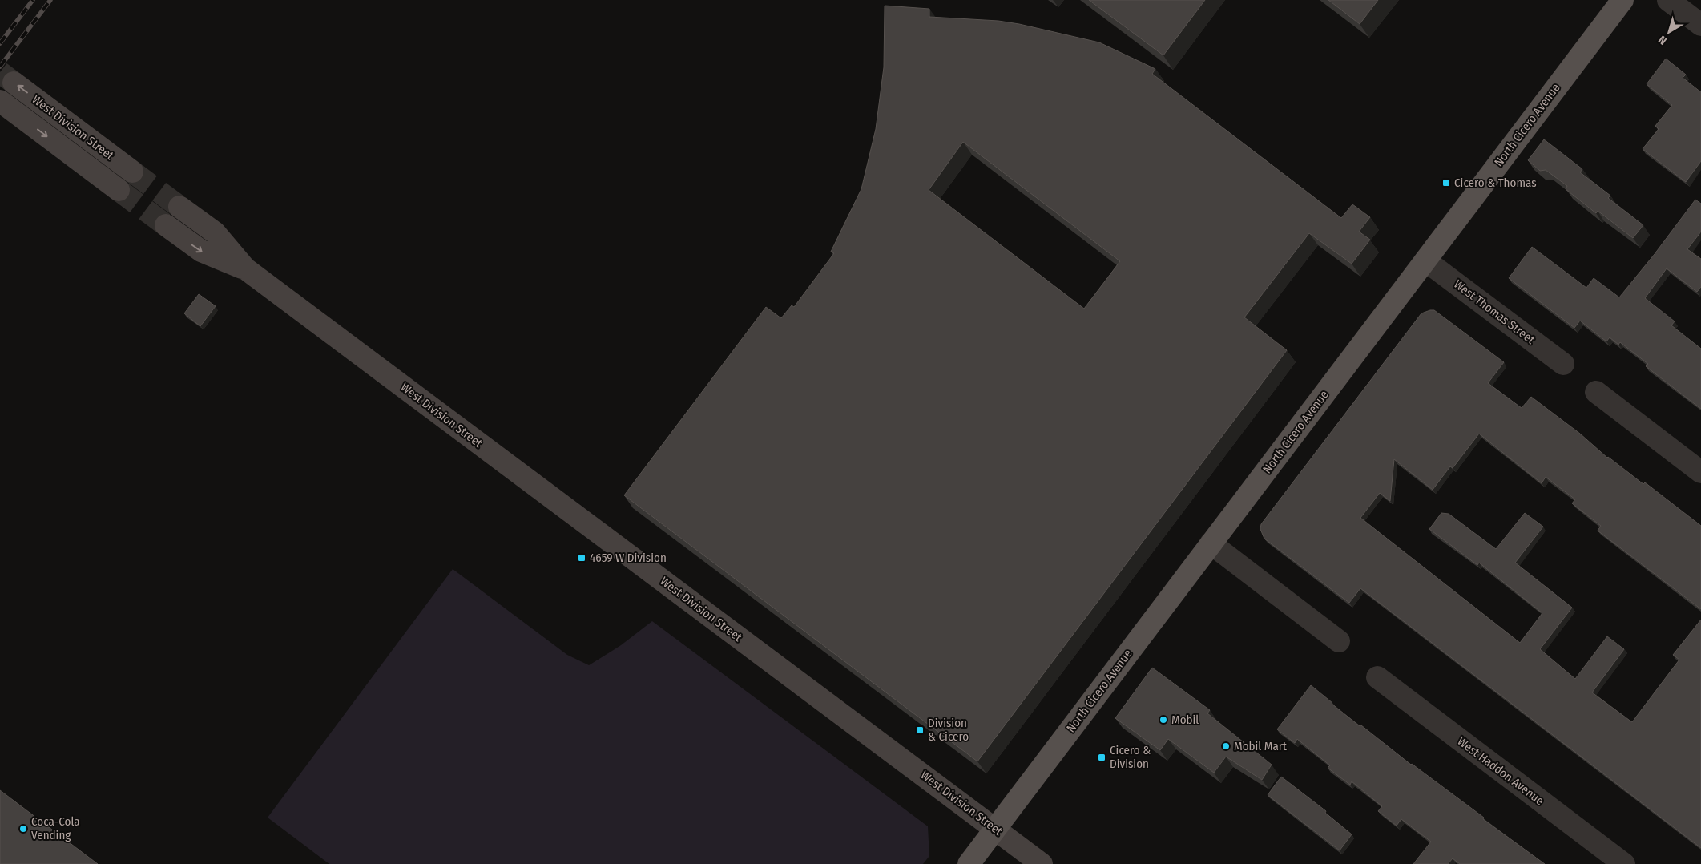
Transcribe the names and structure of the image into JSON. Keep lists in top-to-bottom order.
{
  "streets": {
    "main road": ["North Cicero Avenue", "West Division Street"],
    "street": ["West Thomas Street", "West Haddon Avenue"]
  },
  "crossings": [
    ["North Cicero Avenue", "West Division Street"],
    ["North Cicero Avenue", "West Thomas Street"]
  ],
  "places": {
    "transit": [
      "Cicero & Thomas",
      "4659 W Division",
      "Division & Cicero",
      "Cicero & Division"
    ],
    "other": ["Mobil", "Mobil Mart", "Coca-Cola Vending"]
  },
  "north": "bottom left"
}
